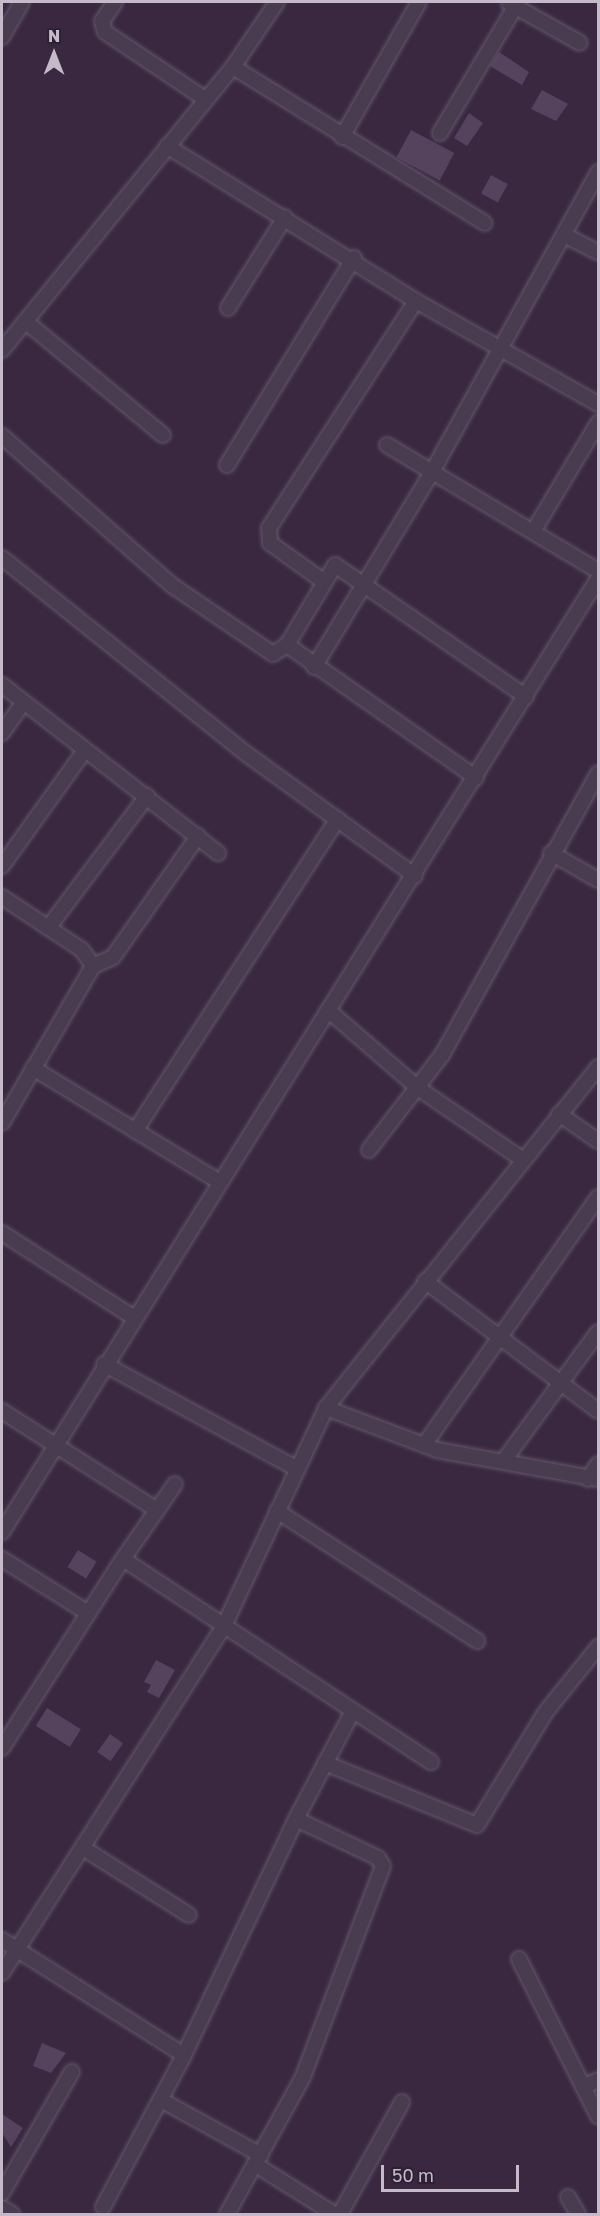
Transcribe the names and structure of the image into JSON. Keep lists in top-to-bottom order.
{
  "scale_bar": "50 m",
  "north": "top"
}
